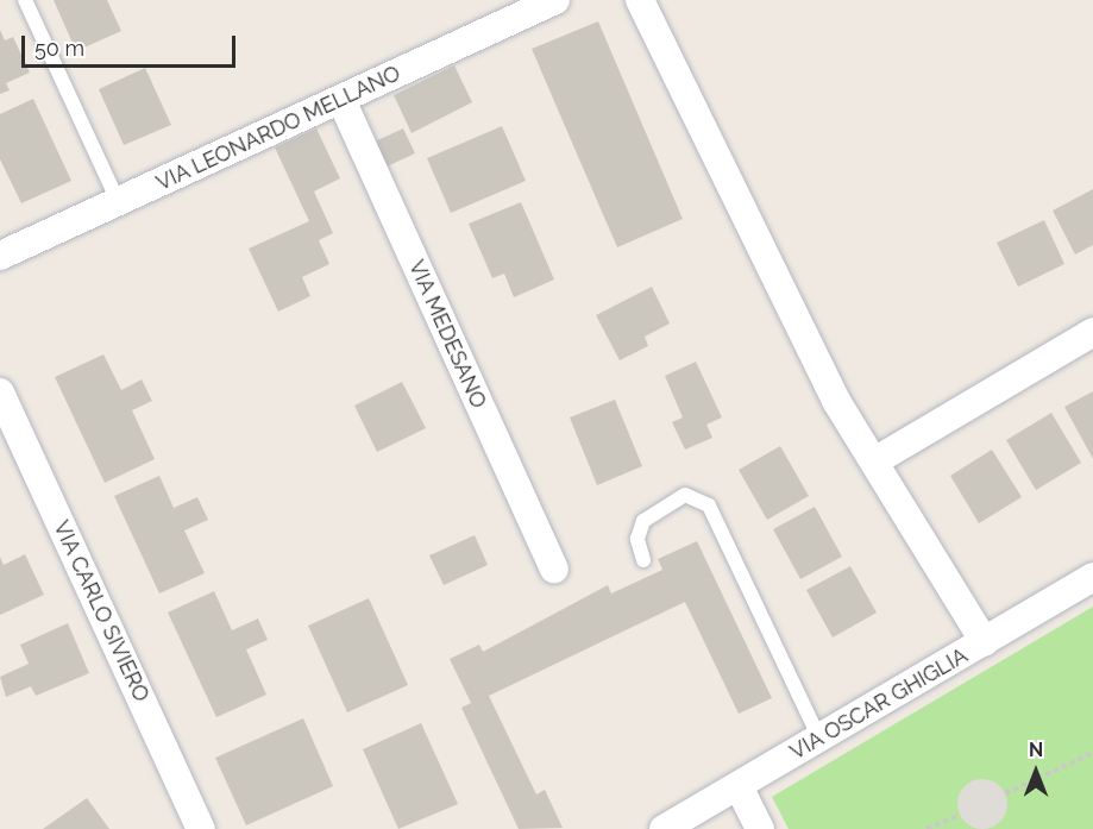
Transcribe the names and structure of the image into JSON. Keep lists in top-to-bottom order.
{
  "streets": {
    "street": [
      "VIA LEONARDO MELLANO",
      "VIA MEDESANO",
      "VIA CARLO SIVIERO",
      "VIA OSCAR GHIGLIA"
    ]
  },
  "crossings": [
    ["VIA LEONARDO MELLANO", "VIA MEDESANO"]
  ],
  "scale_bar": "50 m",
  "north": "top"
}
